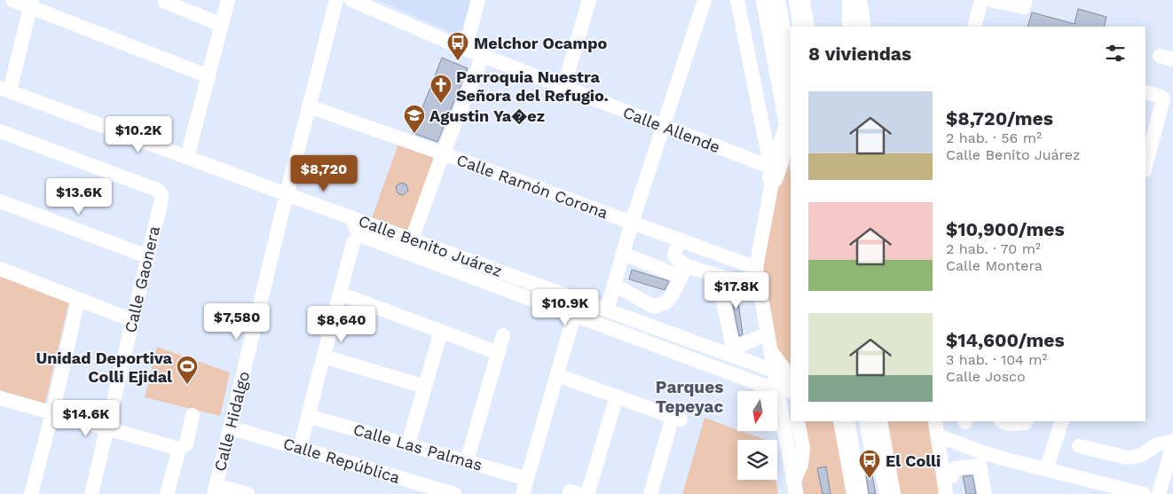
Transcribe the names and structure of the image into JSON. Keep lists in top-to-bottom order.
{
  "streets": {
    "street": [
      "Calle Allende",
      "Calle Ramón Corona",
      "Calle Benito Juárez",
      "Calle Gaonera",
      "Calle Hidalgo",
      "Calle Las Palmas",
      "Calle República"
    ]
  },
  "crossings": [
    ["Calle Ramón Corona", "Calle Hidalgo"],
    ["Calle Benito Juárez", "Calle Hidalgo"],
    ["Calle Hidalgo", "Calle República"]
  ],
  "districts": ["Parques Tepeyac"],
  "places": {
    "bus stop": ["Melchor Ocampo", "El Colli"],
    "church": ["Parroquia Nuestra Señora del Refugio."],
    "school or university": ["Agustin Ya�ez"],
    "sports": ["Unidad Deportiva Colli Ejidal"]
  },
  "north": "bottom",
  "page": {
    "heading": "8 viviendas",
    "list": [
      {
        "name": "$8,720/mes",
        "note": "2 hab. · 56 m² · Calle Benito Juárez"
      },
      {
        "name": "$10,900/mes",
        "note": "2 hab. · 70 m² · Calle Montera"
      },
      {
        "name": "$14,600/mes",
        "note": "3 hab. · 104 m² · Calle Josco"
      }
    ],
    "price": [
      "$10.2K",
      "$8,720",
      "$13.6K",
      "$17.8K",
      "$10.9K",
      "$7,580",
      "$8,640",
      "$14.6K"
    ]
  }
}
